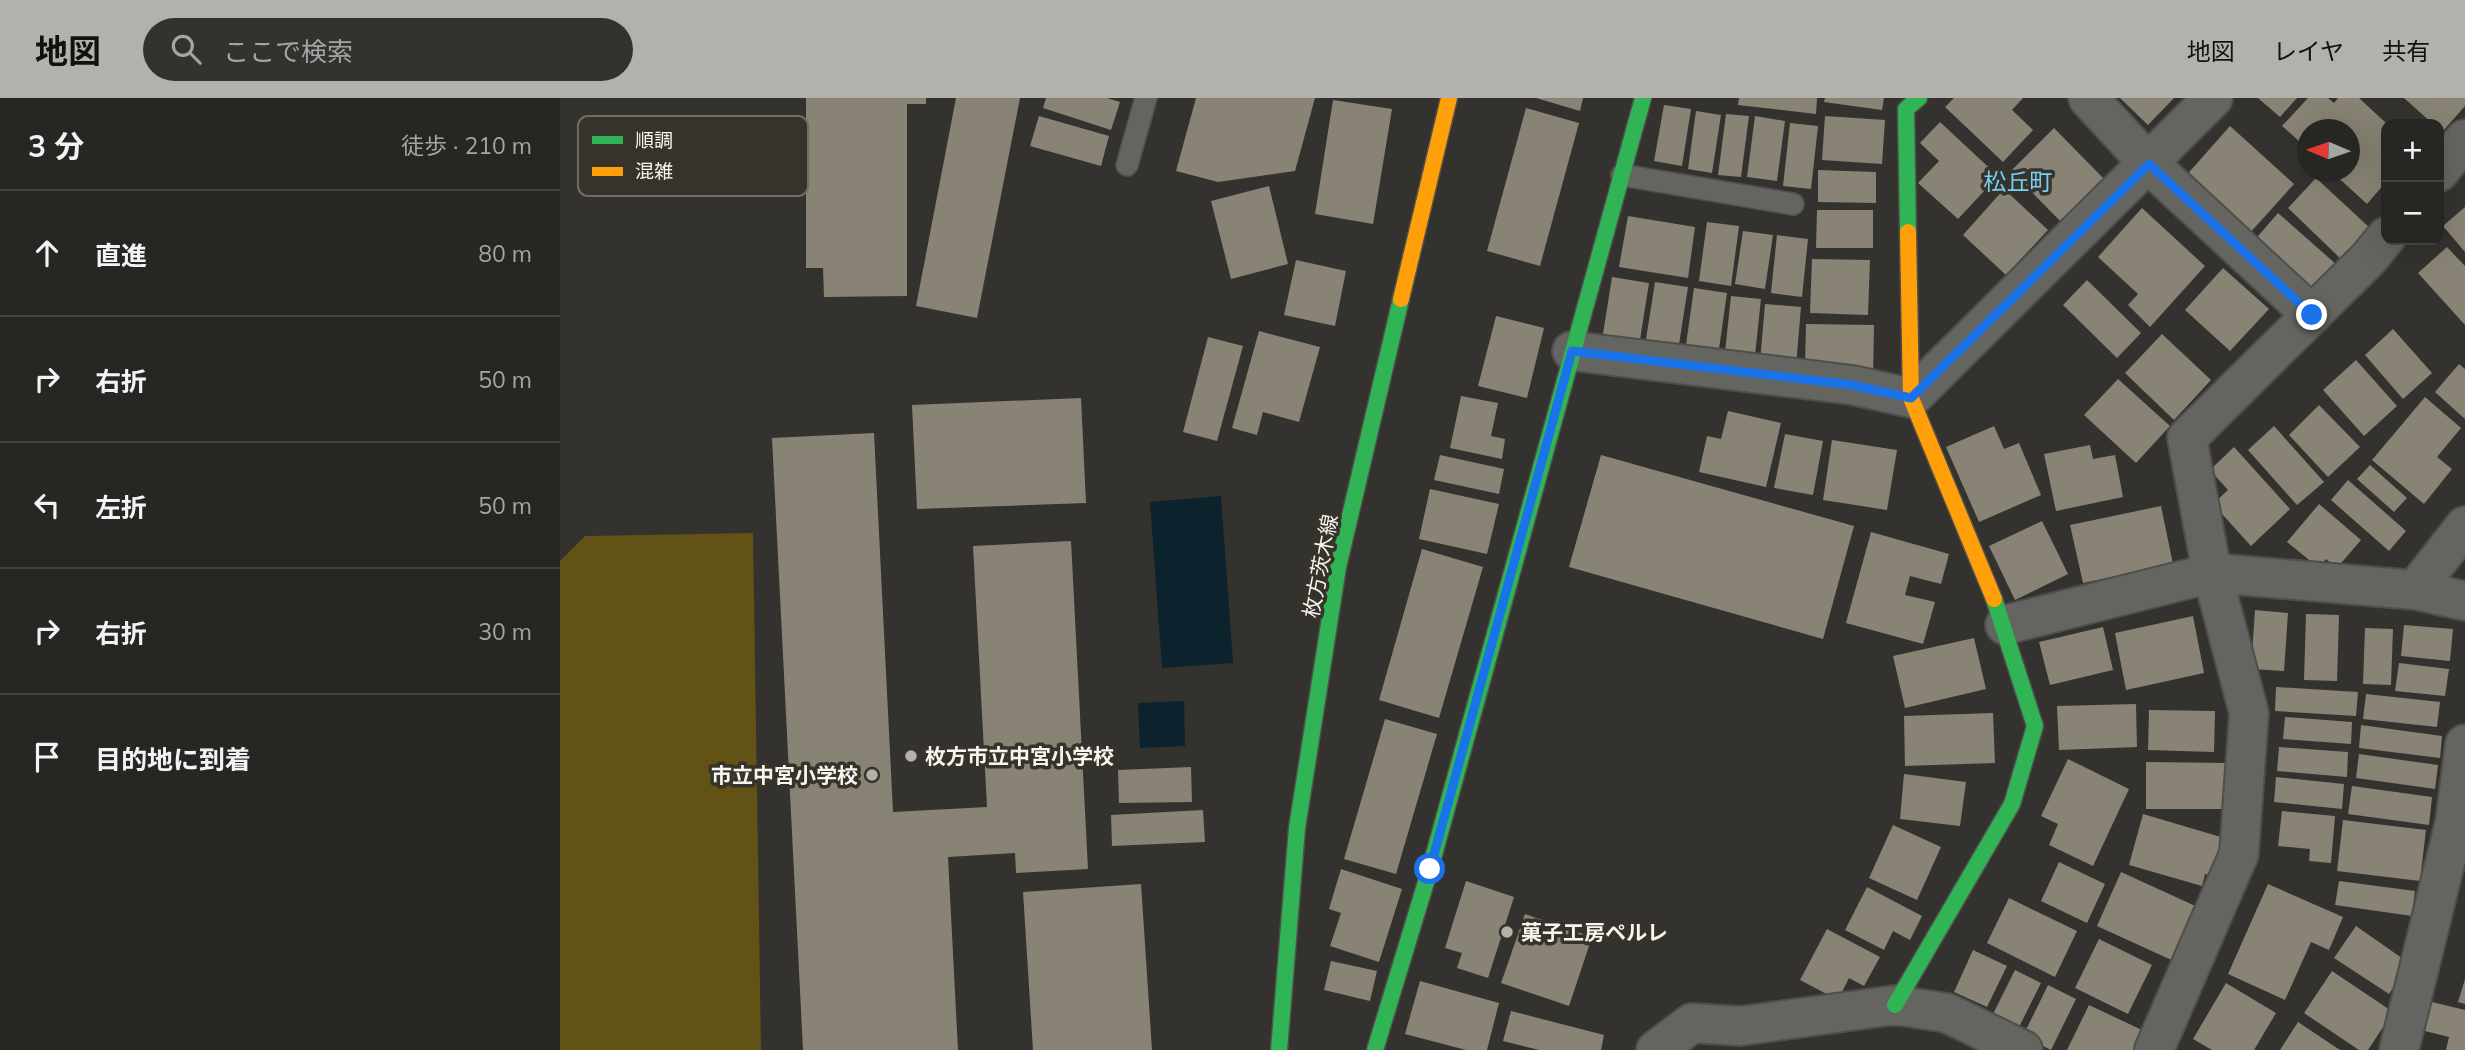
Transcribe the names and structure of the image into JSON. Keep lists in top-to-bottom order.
{
  "streets": {
    "street": ["枚方茨木線"]
  },
  "districts": ["松丘町"],
  "places": ["枚方市立中宮小学校", "市立中宮小学校", "菓子工房ペルレ"],
  "legend": ["順調", "混雑"],
  "north": "left",
  "page": {
    "header": "地図",
    "search": "ここで検索",
    "nav": ["地図", "レイヤ", "共有"],
    "heading": ["3 分", "徒歩 · 210 m"],
    "map_buttons": ["+", "−"],
    "list": [
      ["直進", "80 m"],
      ["右折", "50 m"],
      ["左折", "50 m"],
      ["右折", "30 m"],
      "目的地に到着"
    ]
  }
}
